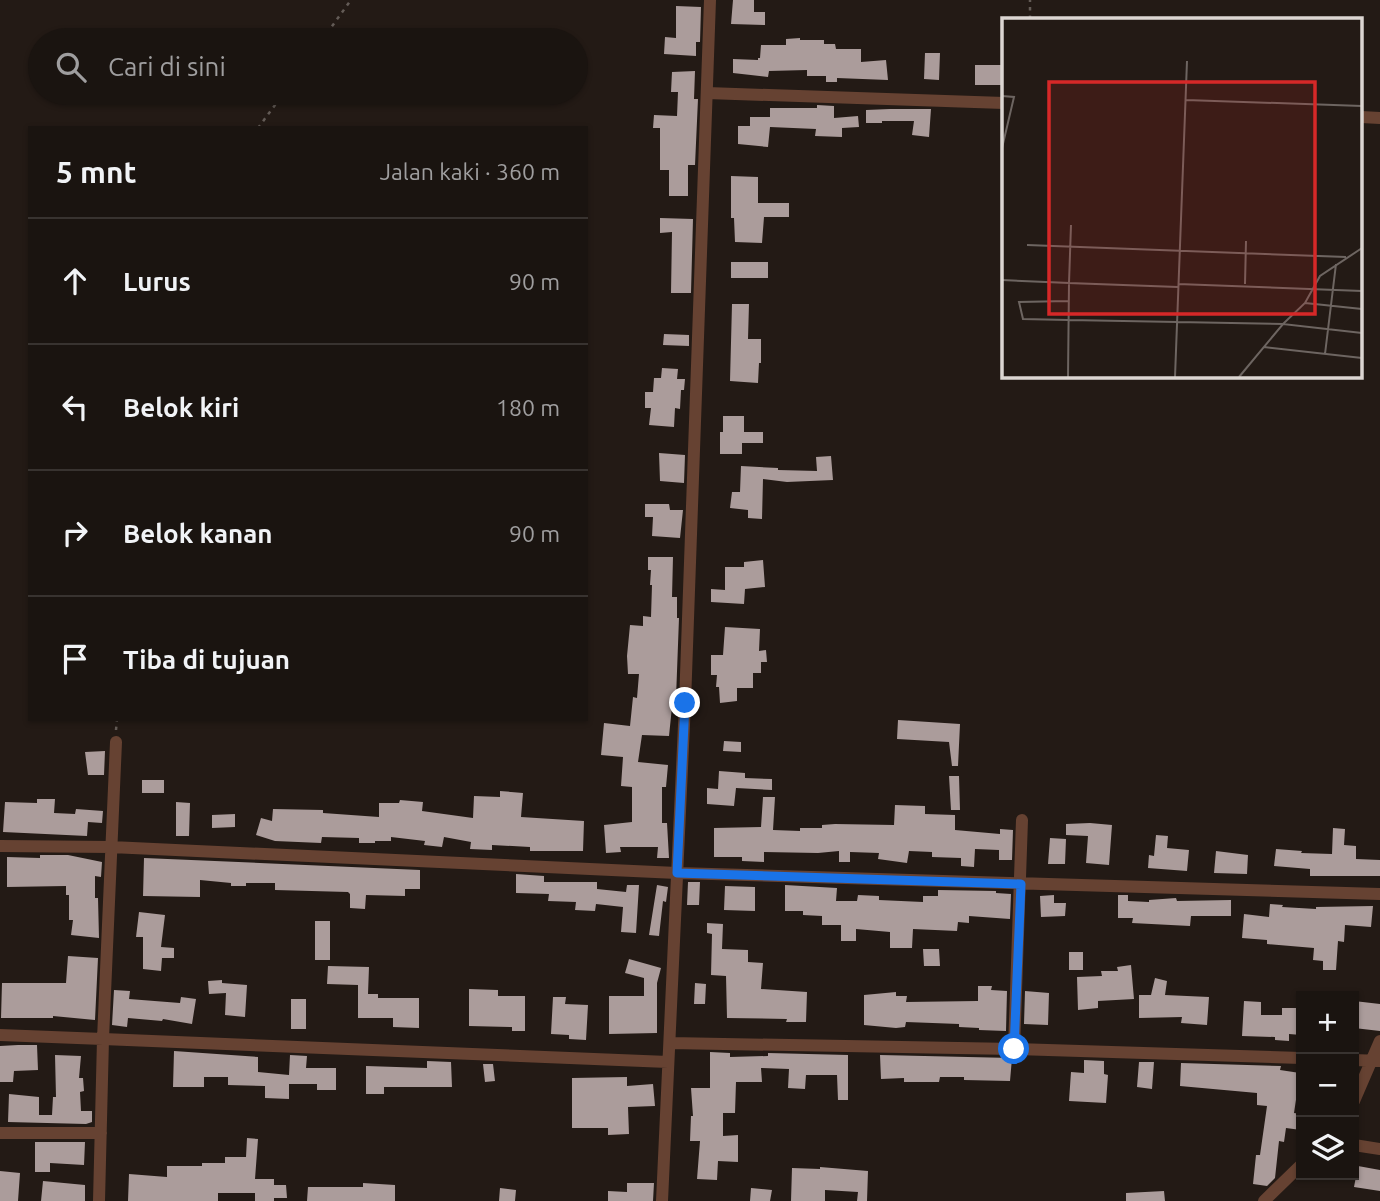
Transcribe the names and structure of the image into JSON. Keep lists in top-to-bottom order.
{
  "page": {
    "search": "Cari di sini",
    "heading": ["5 mnt", "Jalan kaki · 360 m"],
    "list": [
      ["Lurus", "90 m"],
      ["Belok kiri", "180 m"],
      ["Belok kanan", "90 m"],
      "Tiba di tujuan"
    ],
    "map_buttons": ["+", "−"]
  }
}
